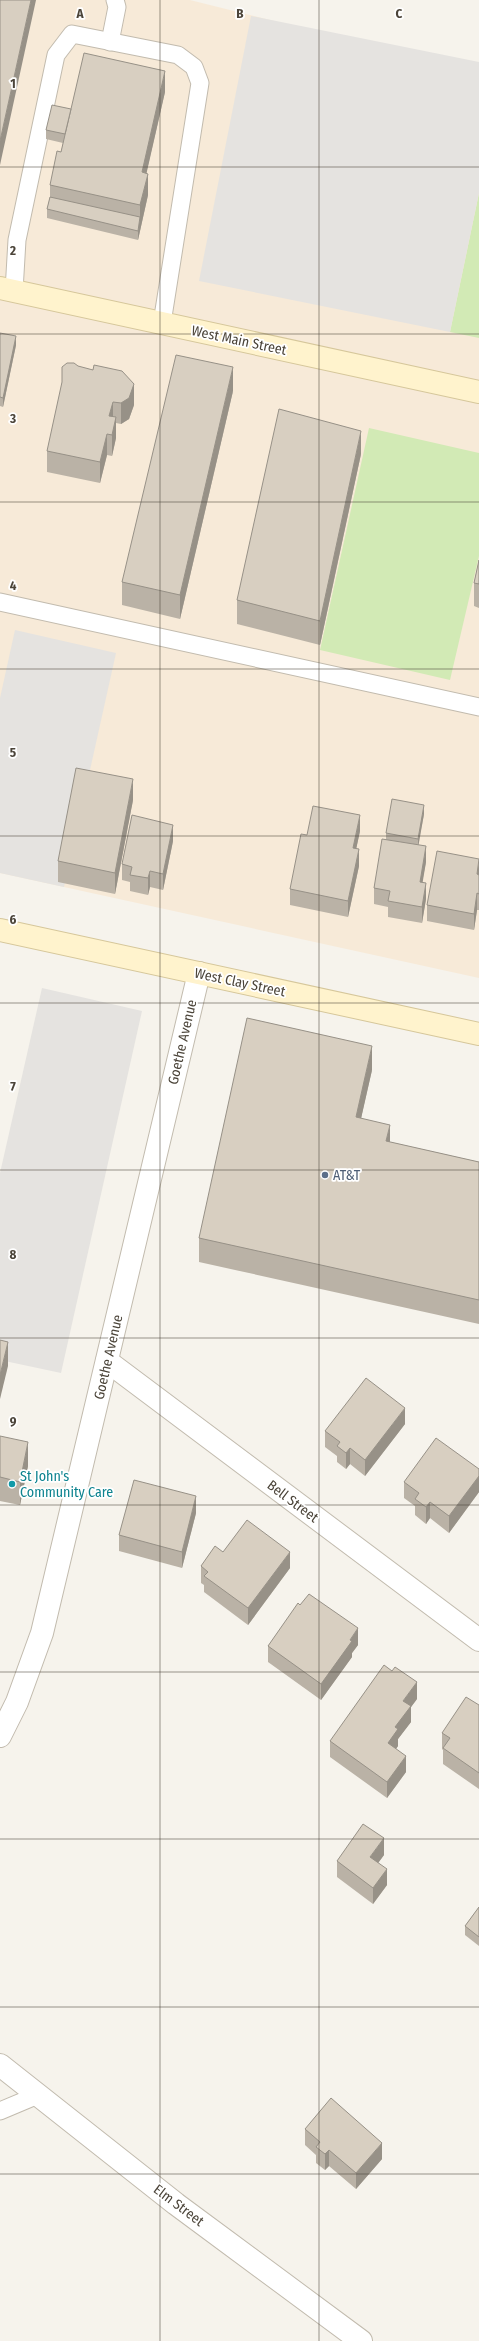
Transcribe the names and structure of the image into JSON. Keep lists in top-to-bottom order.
{
  "streets": {
    "main road": ["West Main Street", "West Clay Street"],
    "street": ["Goethe Avenue", "Bell Street", "Elm Street"]
  },
  "crossings": [
    ["West Clay Street", "Goethe Avenue"],
    ["Goethe Avenue", "Bell Street"]
  ],
  "places": ["AT&T", "St John's Community Care"],
  "grid": {
    "columns": ["A", "B", "C"],
    "rows": [
      "1",
      "2",
      "3",
      "4",
      "5",
      "6",
      "7",
      "8",
      "9"
    ]
  }
}
